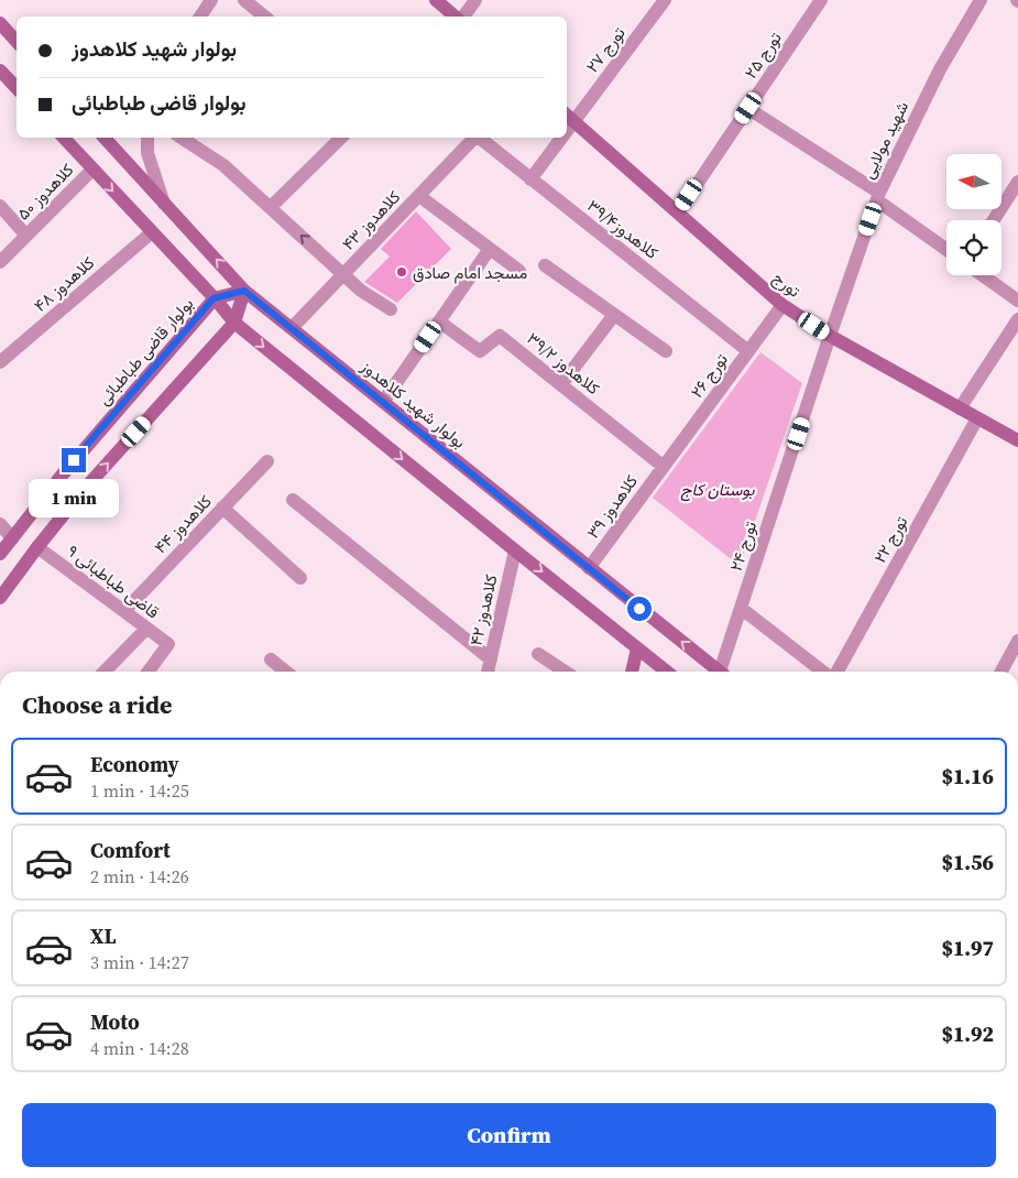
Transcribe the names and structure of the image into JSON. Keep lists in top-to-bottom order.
{
  "streets": {
    "main road": ["تورج", "بولوار قاضی طباطبائی", "بولوار شهید کلاهدوز"],
    "street": [
      "تورج ۲۷",
      "تورج ۲۵",
      "شهید مولایی",
      "کلاهدوز ۵۰",
      "کلاهدوز ۴۳",
      "کلاهدوز۳۹/۴",
      "کلاهدوز ۴۸",
      "کلاهدوز ۳۹/۲",
      "تورج ۲۶",
      "کلاهدوز ۳۹",
      "کلاهدوز ۴۴",
      "تورج ۲۲",
      "تورج ۲۴",
      "قاضی طباطبائی ۹",
      "کلاهدوز ۴۲"
    ]
  },
  "crossings": [
    ["تورج ۲۷", "کلاهدوز۳۹/۴"],
    ["تورج ۲۷", "تورج"],
    ["تورج ۲۵", "تورج"],
    ["شهید مولایی", "تورج"],
    ["شهید مولایی", "تورج ۲۴"],
    ["کلاهدوز ۴۳", "بولوار شهید کلاهدوز"],
    ["کلاهدوز۳۹/۴", "تورج ۲۶"],
    ["تورج", "تورج ۲۶"],
    ["تورج", "تورج ۲۲"],
    ["تورج", "تورج ۲۴"],
    ["بولوار قاضی طباطبائی", "بولوار شهید کلاهدوز"],
    ["کلاهدوز ۳۹/۲", "تورج ۲۶"],
    ["کلاهدوز ۳۹/۲", "کلاهدوز ۳۹"],
    ["تورج ۲۶", "کلاهدوز ۳۹"],
    ["بولوار شهید کلاهدوز", "کلاهدوز ۳۹"],
    ["کلاهدوز ۴۴", "قاضی طباطبائی ۹"]
  ],
  "parks": ["بوستان کاج"],
  "places": ["مسجد امام صادق"],
  "north": "left",
  "page": {
    "banner": ["بولوار شهید کلاهدوز", "بولوار قاضی طباطبائی"],
    "bubble": "1 min",
    "heading": "Choose a ride",
    "list": [
      {
        "name": "Economy",
        "note": "1 min · 14:25",
        "value": "$1.16"
      },
      {
        "name": "Comfort",
        "note": "2 min · 14:26",
        "value": "$1.56"
      },
      {
        "name": "XL",
        "note": "3 min · 14:27",
        "value": "$1.97"
      },
      {
        "name": "Moto",
        "note": "4 min · 14:28",
        "value": "$1.92"
      }
    ],
    "buttons": "Confirm"
  }
}
